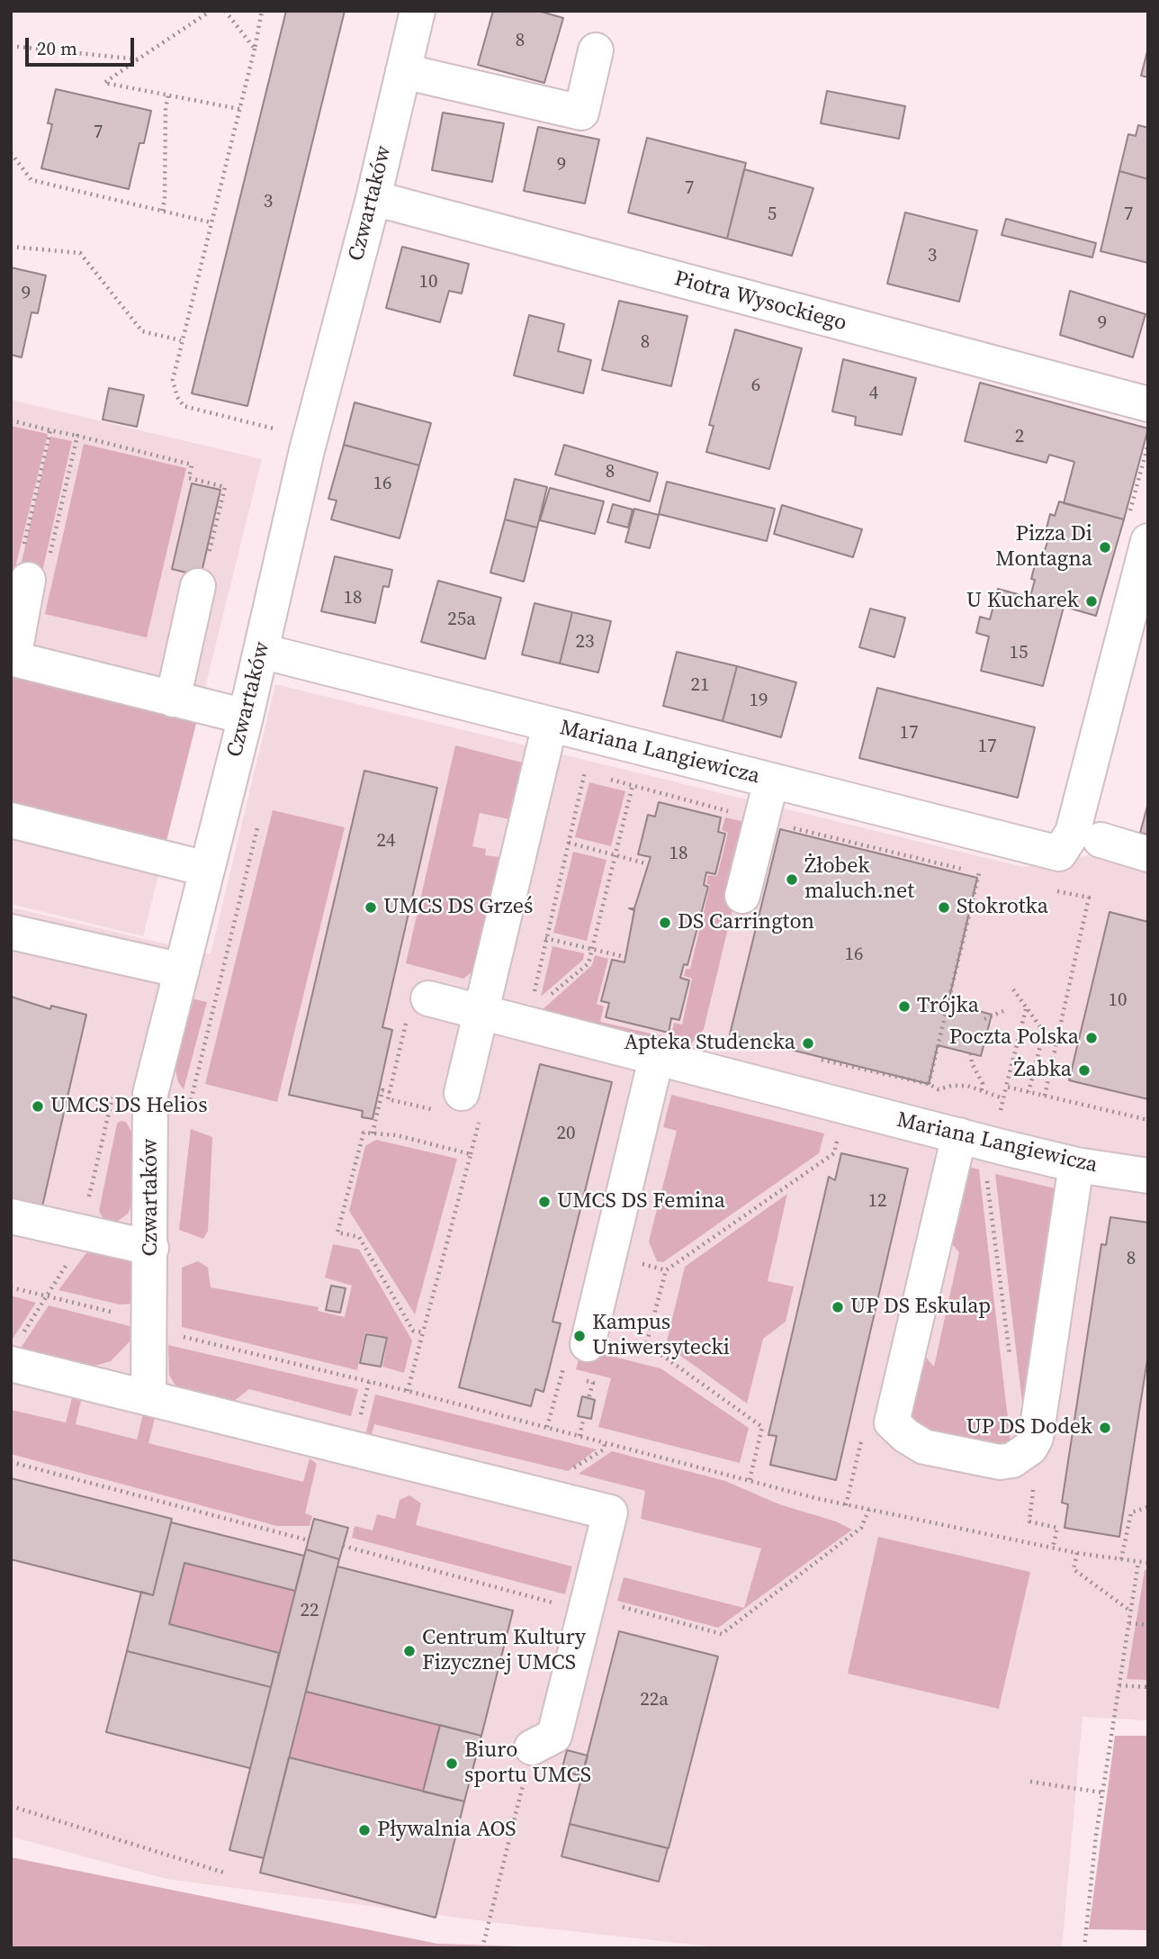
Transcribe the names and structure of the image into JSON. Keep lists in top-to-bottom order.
{
  "streets": {
    "street": ["Czwartaków", "Piotra Wysockiego", "Mariana Langiewicza"]
  },
  "crossings": [
    ["Czwartaków", "Piotra Wysockiego"],
    ["Czwartaków", "Mariana Langiewicza"]
  ],
  "places": [
    "Pizza Di Montagna",
    "U Kucharek",
    "Żłobek maluch.net",
    "UMCS DS Grześ",
    "Stokrotka",
    "DS Carrington",
    "Trójka",
    "Poczta Polska",
    "Apteka Studencka",
    "Żabka",
    "UMCS DS Helios",
    "UMCS DS Femina",
    "UP DS Eskulap",
    "Kampus Uniwersytecki",
    "UP DS Dodek",
    "Centrum Kultury Fizycznej UMCS",
    "Biuro sportu UMCS",
    "Pływalnia AOS"
  ],
  "house_numbers": [
    "8",
    "7",
    "9",
    "7",
    "3",
    "5",
    "7",
    "3",
    "10",
    "9",
    "9",
    "8",
    "6",
    "4",
    "2",
    "8",
    "16",
    "18",
    "25a",
    "23",
    "15",
    "21",
    "19",
    "17",
    "17",
    "24",
    "18",
    "16",
    "10",
    "20",
    "12",
    "8",
    "22",
    "22a"
  ],
  "scale_bar": "20 m"
}
